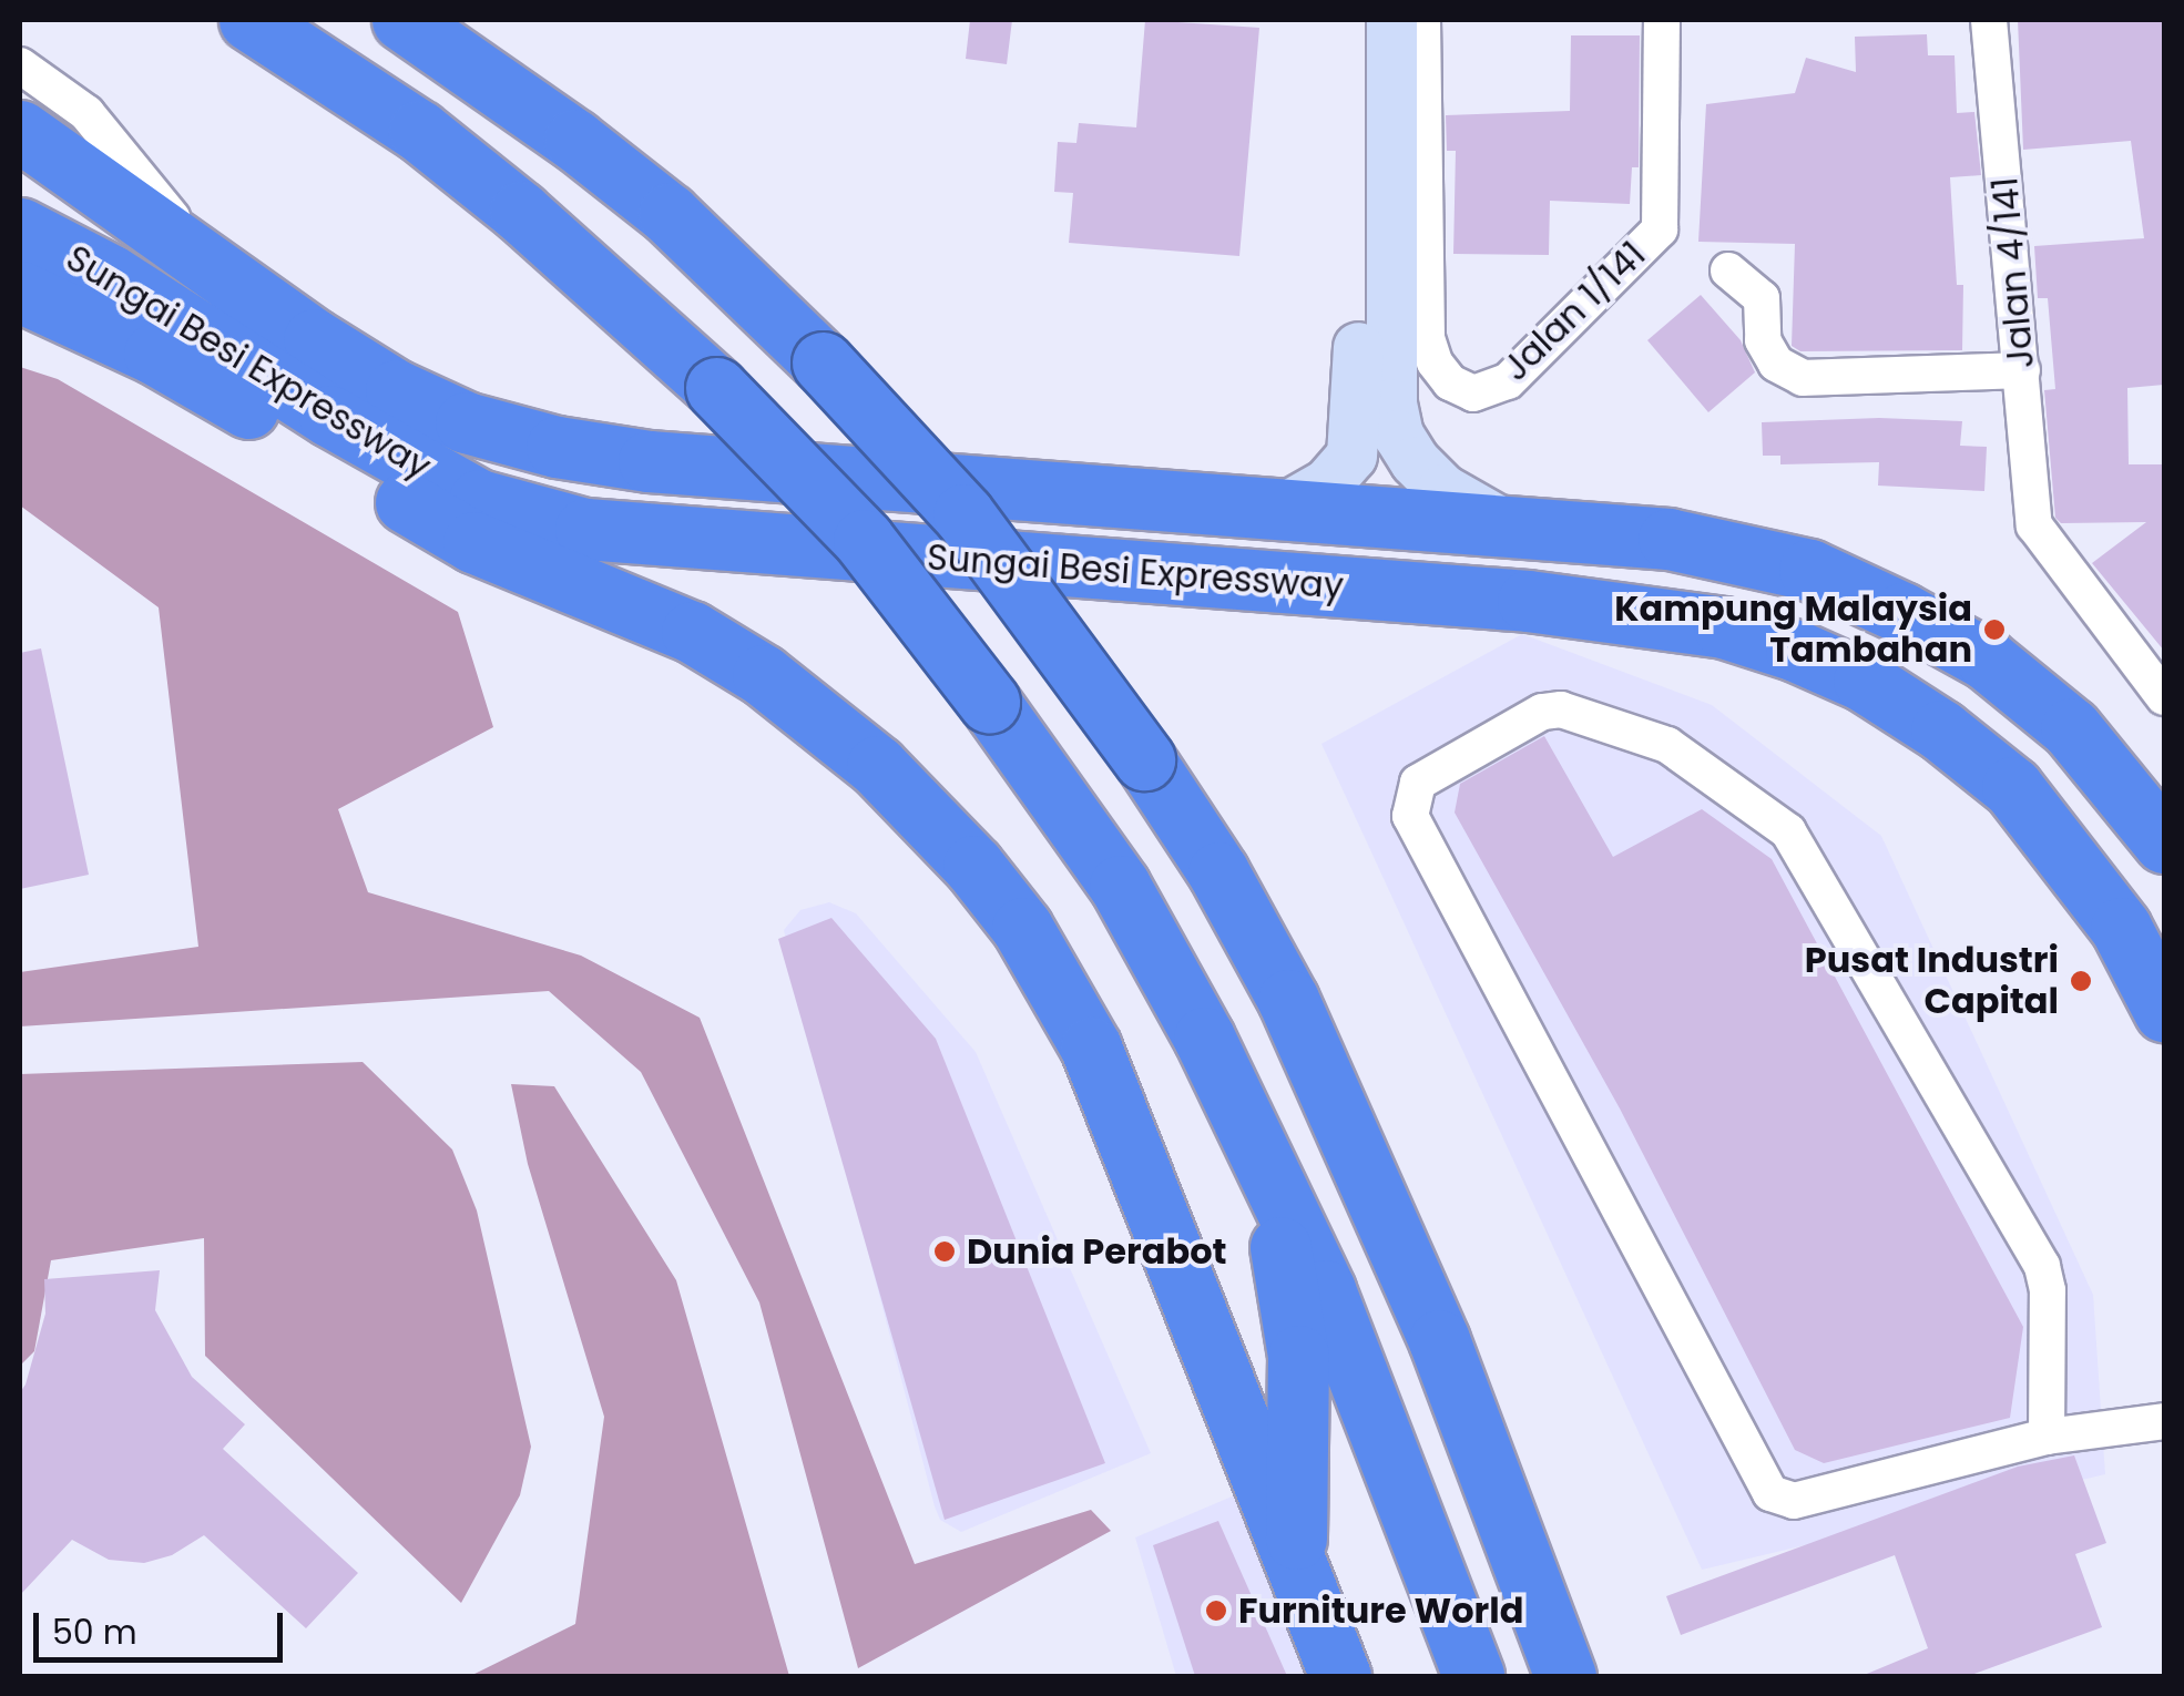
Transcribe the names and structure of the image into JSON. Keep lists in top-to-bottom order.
{
  "streets": {
    "highway": ["Sungai Besi Expressway"],
    "street": ["Jalan 4/141", "Jalan 1/141"]
  },
  "places": [
    "Kampung Malaysia Tambahan",
    "Pusat Industri Capital",
    "Dunia Perabot",
    "Furniture World"
  ],
  "scale_bar": "50 m"
}
